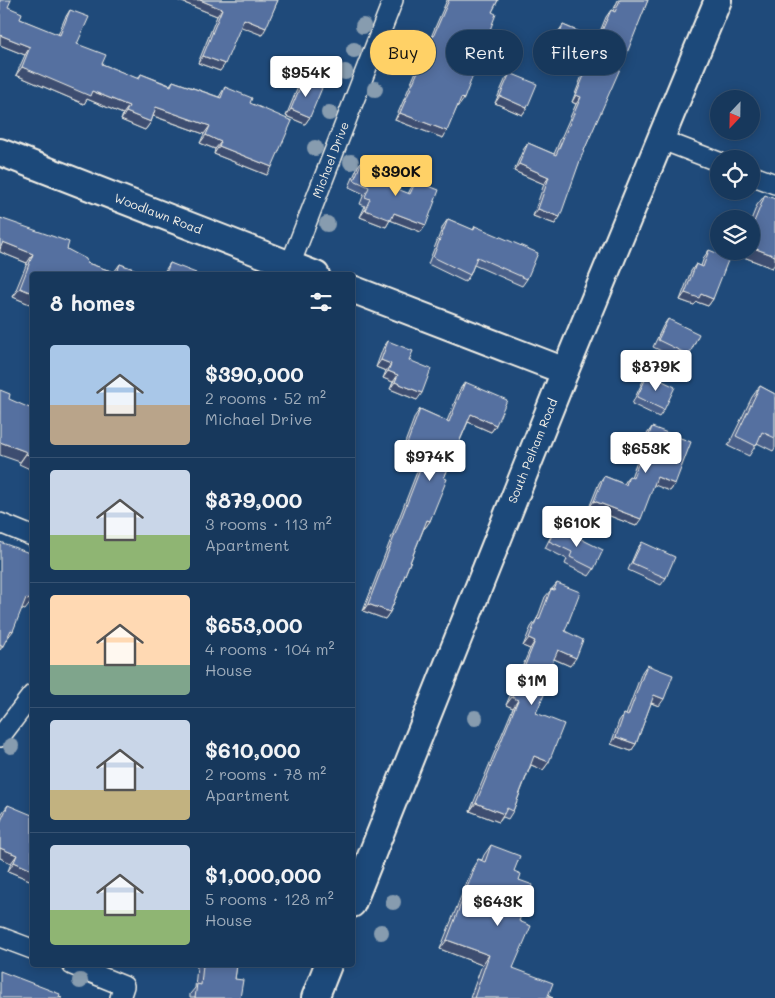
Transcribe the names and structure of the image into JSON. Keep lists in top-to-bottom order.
{
  "streets": {
    "main road": ["Woodlawn Road", "South Pelham Road"],
    "street": ["Michael Drive"]
  },
  "crossings": [
    ["Michael Drive", "Woodlawn Road"]
  ],
  "north": "bottom",
  "page": {
    "chip": ["Buy", "Rent", "Filters"],
    "price": [
      "$954K",
      "$390K",
      "$879K",
      "$653K",
      "$974K",
      "$610K",
      "$1M",
      "$643K"
    ],
    "heading": "8 homes",
    "list": [
      {
        "name": "$390,000",
        "note": "2 rooms · 52 m² · Michael Drive"
      },
      {
        "name": "$879,000",
        "note": "3 rooms · 113 m² · Apartment"
      },
      {
        "name": "$653,000",
        "note": "4 rooms · 104 m² · House"
      },
      {
        "name": "$610,000",
        "note": "2 rooms · 78 m² · Apartment"
      },
      {
        "name": "$1,000,000",
        "note": "5 rooms · 128 m² · House"
      }
    ]
  }
}
